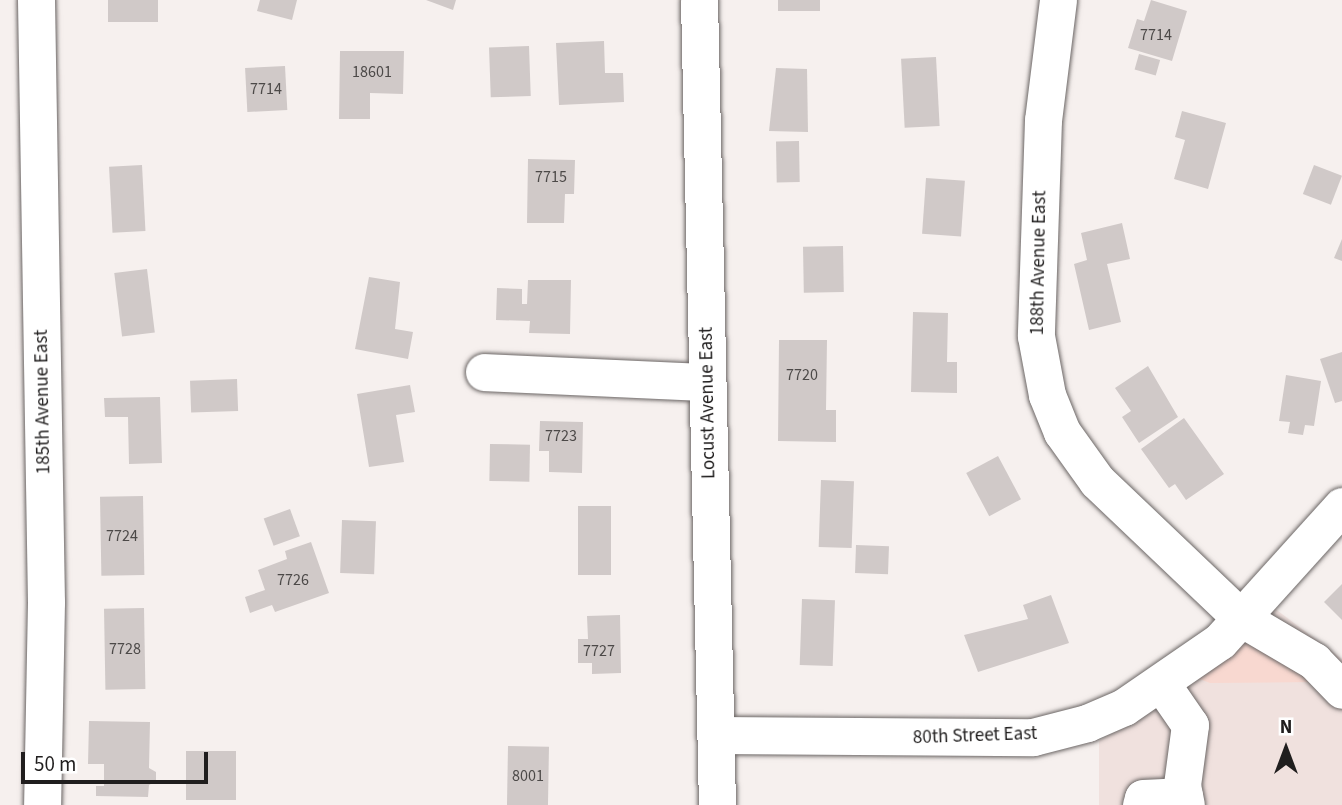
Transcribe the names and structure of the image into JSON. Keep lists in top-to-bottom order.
{
  "streets": {
    "street": [
      "188th Avenue East",
      "185th Avenue East",
      "Locust Avenue East",
      "80th Street East"
    ]
  },
  "crossings": [
    ["188th Avenue East", "80th Street East"],
    ["Locust Avenue East", "80th Street East"]
  ],
  "house_numbers": [
    "7714",
    "18601",
    "7714",
    "7715",
    "7720",
    "7723",
    "7724",
    "7726",
    "7728",
    "7727",
    "8001"
  ],
  "scale_bar": "50 m",
  "north": "top"
}
